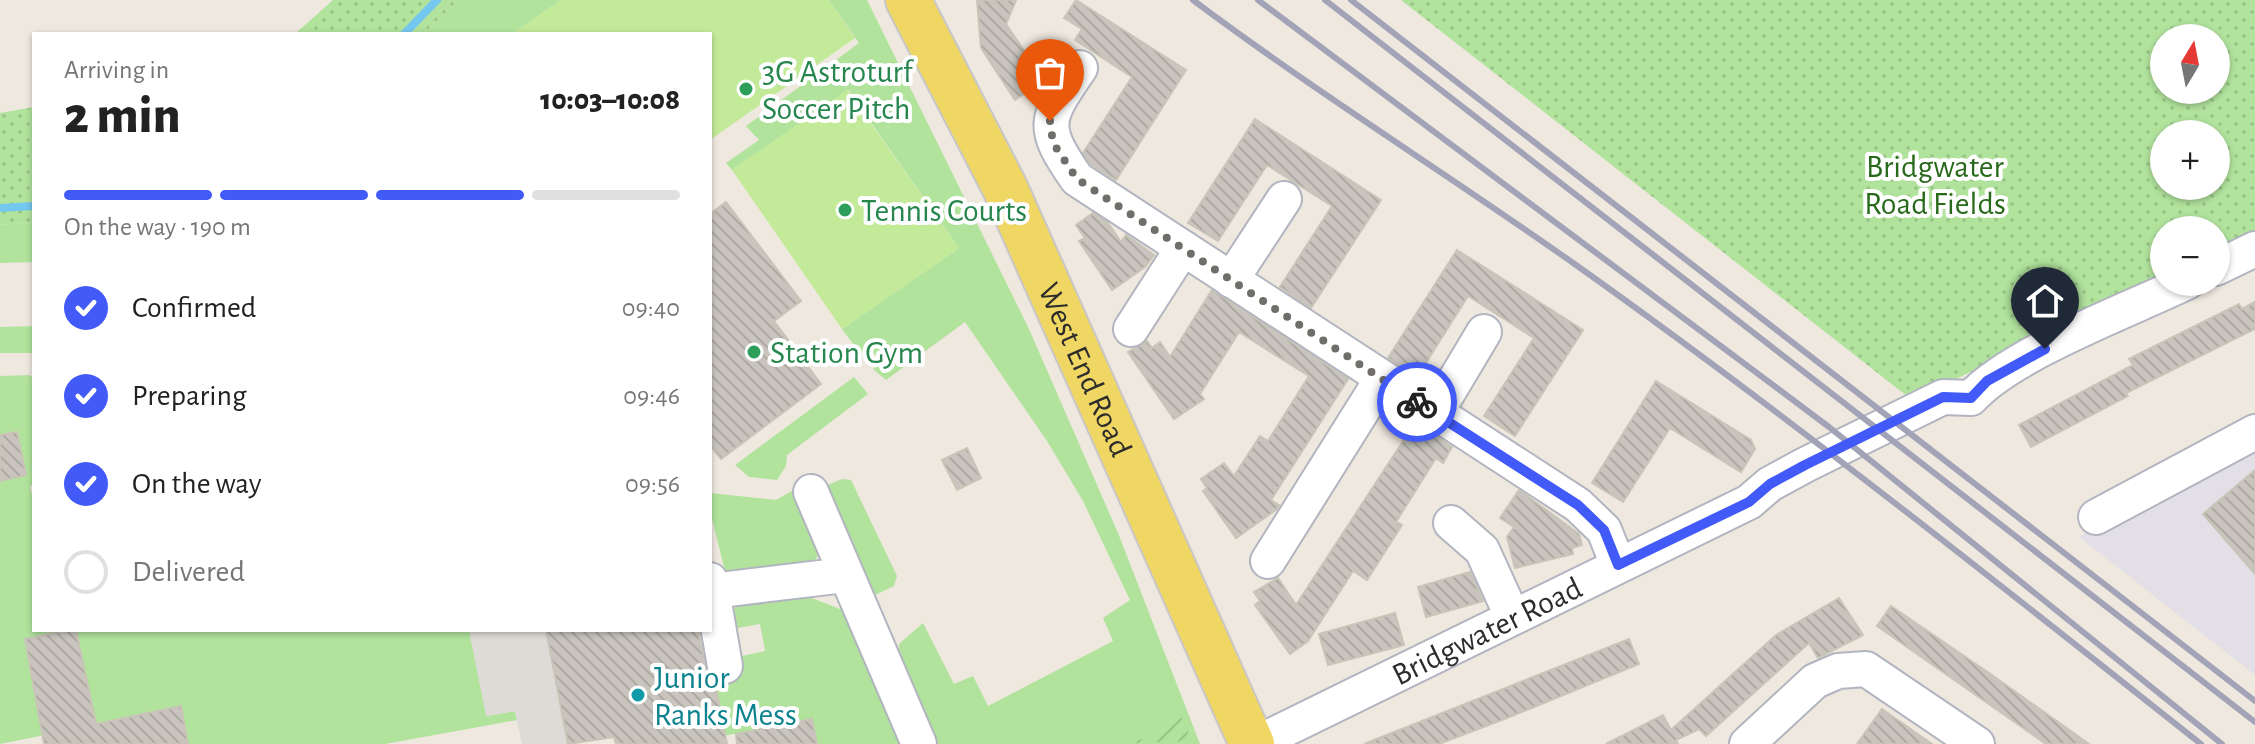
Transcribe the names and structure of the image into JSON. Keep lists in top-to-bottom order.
{
  "streets": {
    "main road": ["West End Road"],
    "street": ["Bridgwater Road"]
  },
  "crossings": [
    ["West End Road", "Bridgwater Road"]
  ],
  "parks": ["Bridgwater Road Fields"],
  "places": [
    "3G Astroturf Soccer Pitch",
    "Tennis Courts",
    "Station Gym",
    "Junior Ranks Mess"
  ],
  "north": "top",
  "page": {
    "map_buttons": ["+", "−"],
    "heading": ["2 min", "Arriving in", "10:03–10:08"],
    "bar": "On the way · 190 m",
    "list": [
      ["Confirmed", "09:40"],
      ["Preparing", "09:46"],
      ["On the way", "09:56"],
      "Delivered"
    ]
  }
}
